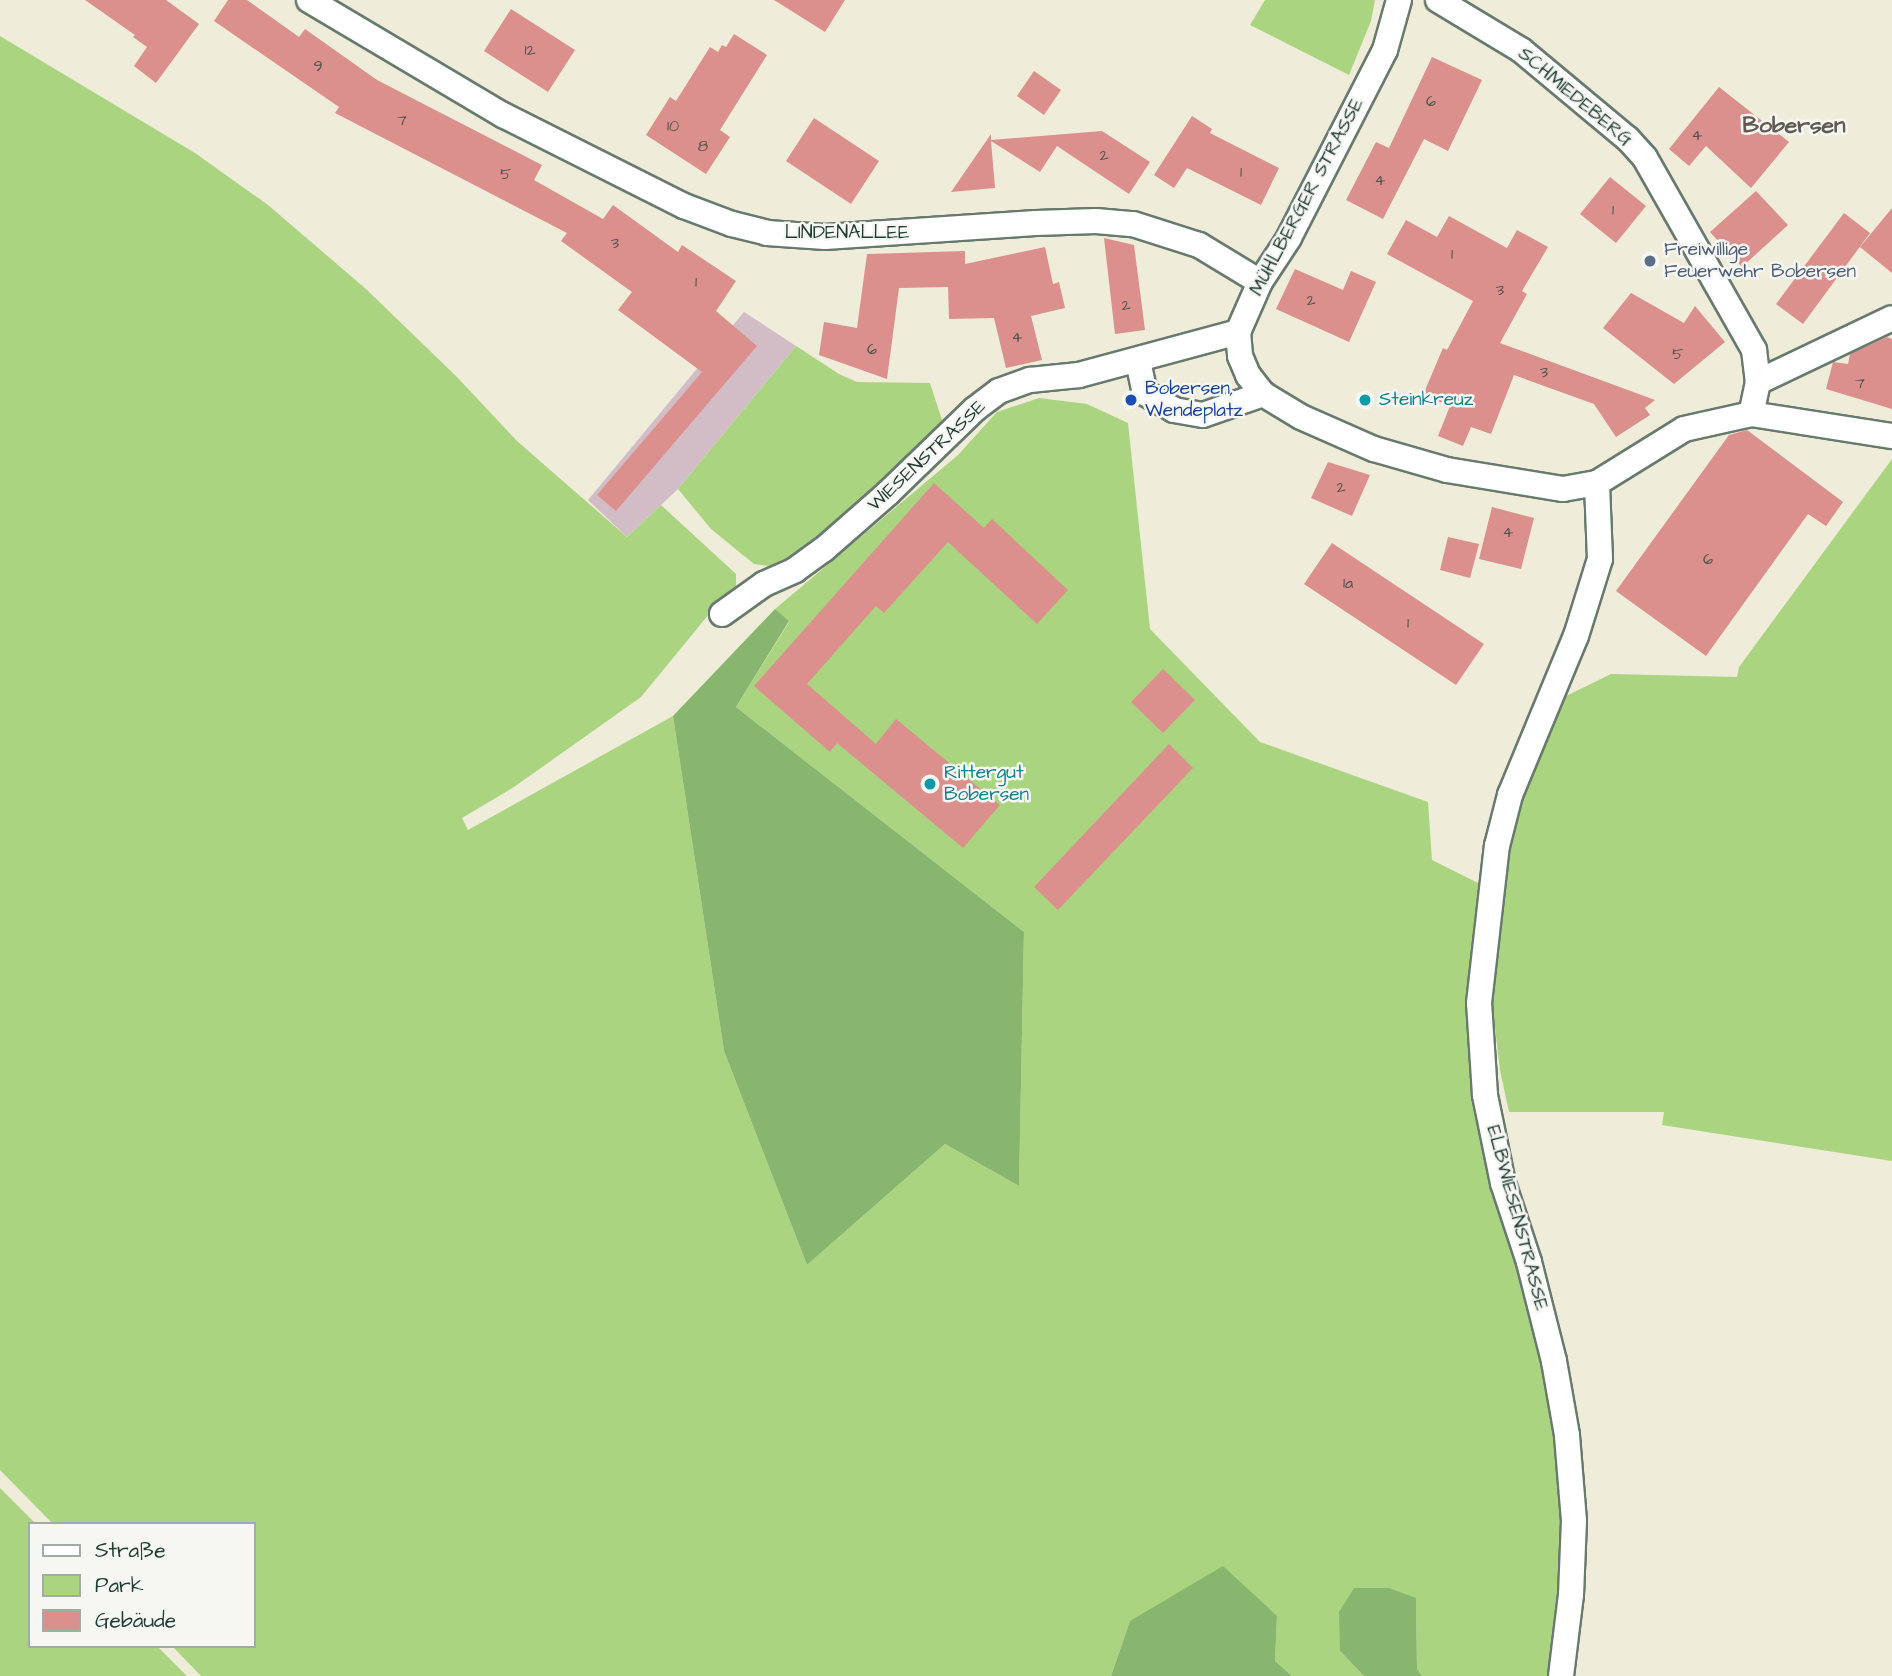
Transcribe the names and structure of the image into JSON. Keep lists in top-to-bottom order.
{
  "streets": {
    "street": [
      "SCHMIEDEBERG",
      "MÜHLBERGER STRASSE",
      "LINDENALLEE",
      "WIESENSTRASSE",
      "ELBWIESENSTRASSE"
    ]
  },
  "crossings": [
    ["MÜHLBERGER STRASSE", "LINDENALLEE"],
    ["MÜHLBERGER STRASSE", "WIESENSTRASSE"]
  ],
  "districts": ["Bobersen"],
  "places": [
    "Freiwillige Feuerwehr Bobersen",
    "Bobersen, Wendeplatz",
    "Steinkreuz",
    "Rittergut Bobersen"
  ],
  "house_numbers": [
    "12",
    "9",
    "6",
    "7",
    "10",
    "4",
    "8",
    "2",
    "1",
    "5",
    "4",
    "1",
    "3",
    "1",
    "1",
    "3",
    "2",
    "2",
    "4",
    "6",
    "5",
    "3",
    "7",
    "2",
    "4",
    "6",
    "1a",
    "1"
  ],
  "legend": ["Straße", "Park", "Gebäude"]
}
